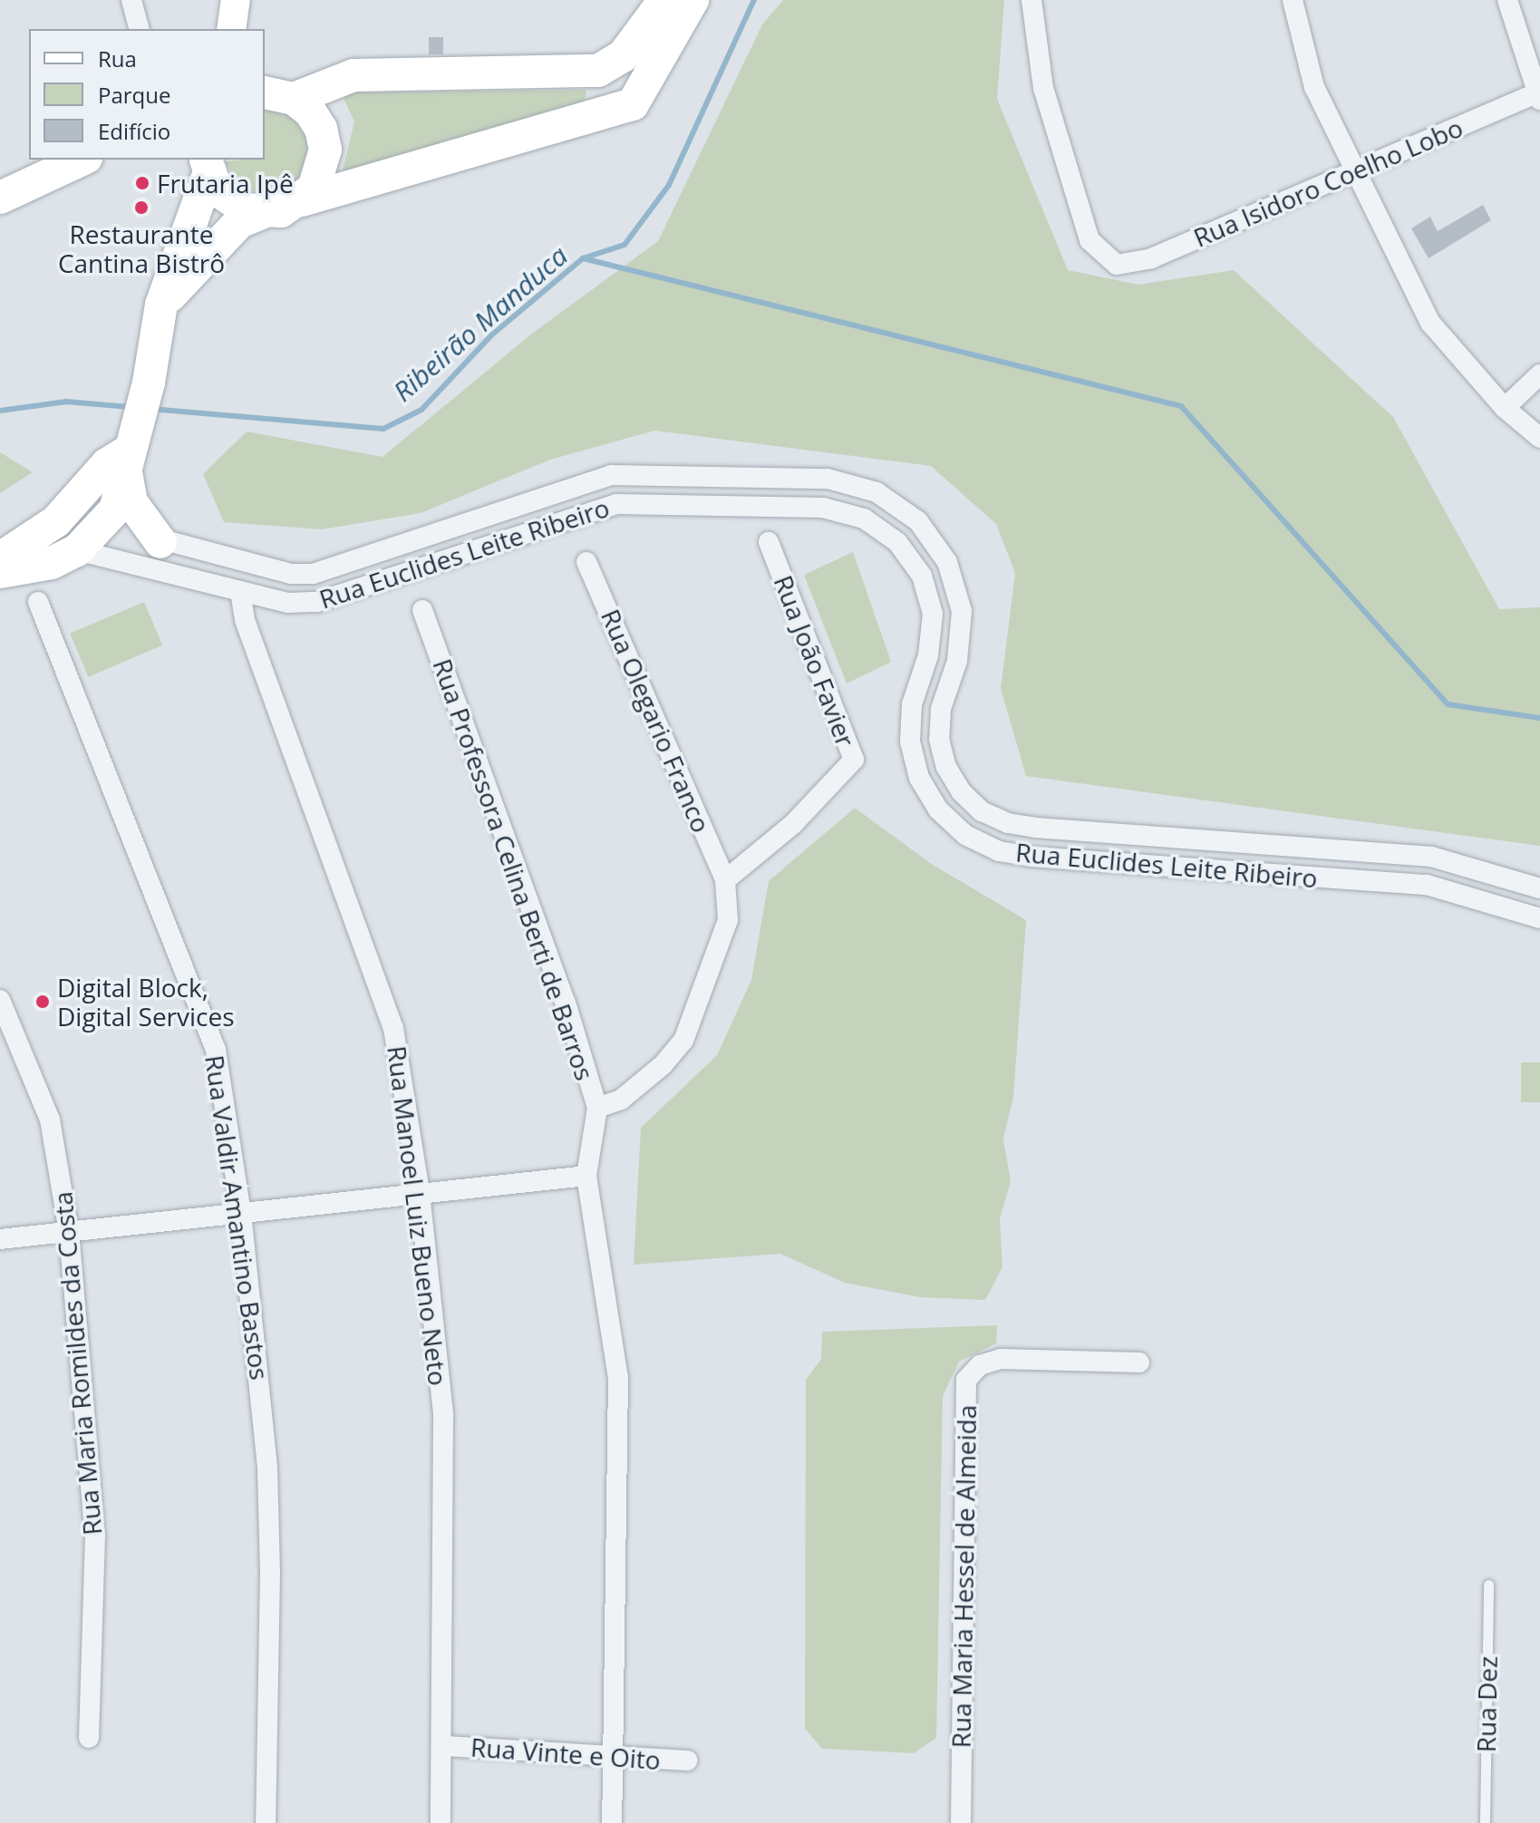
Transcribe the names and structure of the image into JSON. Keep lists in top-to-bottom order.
{
  "streets": {
    "street": [
      "Rua Isidoro Coelho Lobo",
      "Rua Euclides Leite Ribeiro",
      "Rua João Favier",
      "Rua Olegario Franco",
      "Rua Professora Celina Berti de Barros",
      "Rua Manoel Luiz Bueno Neto",
      "Rua Valdir Amantino Bastos",
      "Rua Maria Romildes da Costa",
      "Rua Maria Hessel de Almeida",
      "Rua Vinte e Oito"
    ],
    "lane": ["Rua Dez"]
  },
  "crossings": [
    ["Rua Euclides Leite Ribeiro", "Rua Manoel Luiz Bueno Neto"],
    ["Rua João Favier", "Rua Olegario Franco"],
    ["Rua Professora Celina Berti de Barros", "Rua Vinte e Oito"],
    ["Rua Manoel Luiz Bueno Neto", "Rua Vinte e Oito"]
  ],
  "water": ["Ribeirão Manduca"],
  "places": ["Frutaria Ipê", "Restaurante Cantina Bistrô", "Digital Block, Digital Services"],
  "legend": ["Rua", "Parque", "Edifício"]
}
